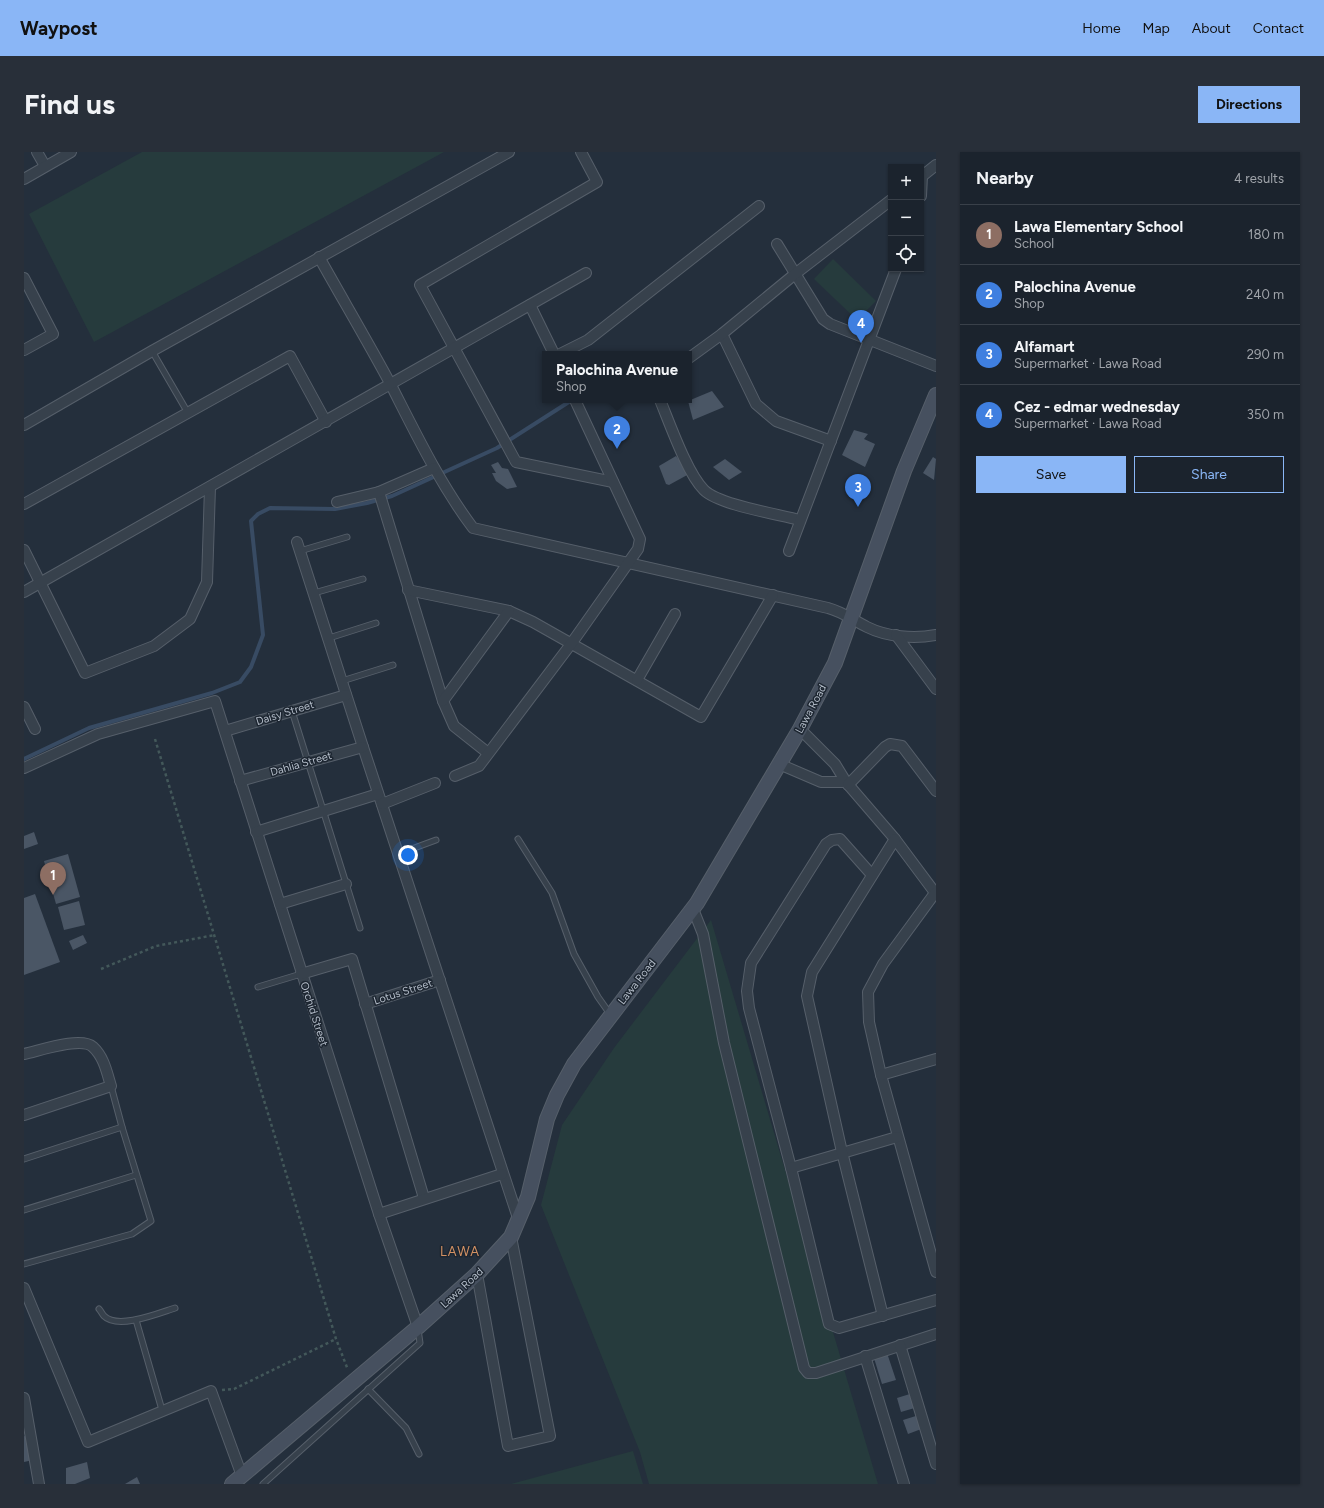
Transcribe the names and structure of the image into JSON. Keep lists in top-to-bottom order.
{
  "streets": {
    "main road": ["Lawa Road"],
    "street": [
      "Daisy Street",
      "Dahlia Street",
      "Lotus Street",
      "Orchid Street"
    ]
  },
  "crossings": [
    ["Lawa Road", "Orchid Street"],
    ["Daisy Street", "Orchid Street"],
    ["Dahlia Street", "Orchid Street"]
  ],
  "districts": ["LAWA"],
  "page": {
    "header": "Waypost",
    "nav": [
      "Home",
      "Map",
      "About",
      "Contact"
    ],
    "buttons": [
      "Directions",
      ["Save", "Share"]
    ],
    "title": "Find us",
    "heading": ["Nearby", "4 results"],
    "map_buttons": ["+", "−"],
    "list": [
      {
        "mark": "1",
        "name": "Lawa Elementary School",
        "note": "School",
        "value": "180 m"
      },
      {
        "mark": "2",
        "name": "Palochina Avenue",
        "note": "Shop",
        "value": "240 m"
      },
      {
        "mark": "3",
        "name": "Alfamart",
        "note": "Supermarket · Lawa Road",
        "value": "290 m"
      },
      {
        "mark": "4",
        "name": "Cez - edmar wednesday",
        "note": "Supermarket · Lawa Road",
        "value": "350 m"
      }
    ],
    "pins": [
      "4",
      "2",
      "3",
      "1"
    ],
    "popup": ["Palochina Avenue", "Shop"]
  }
}
